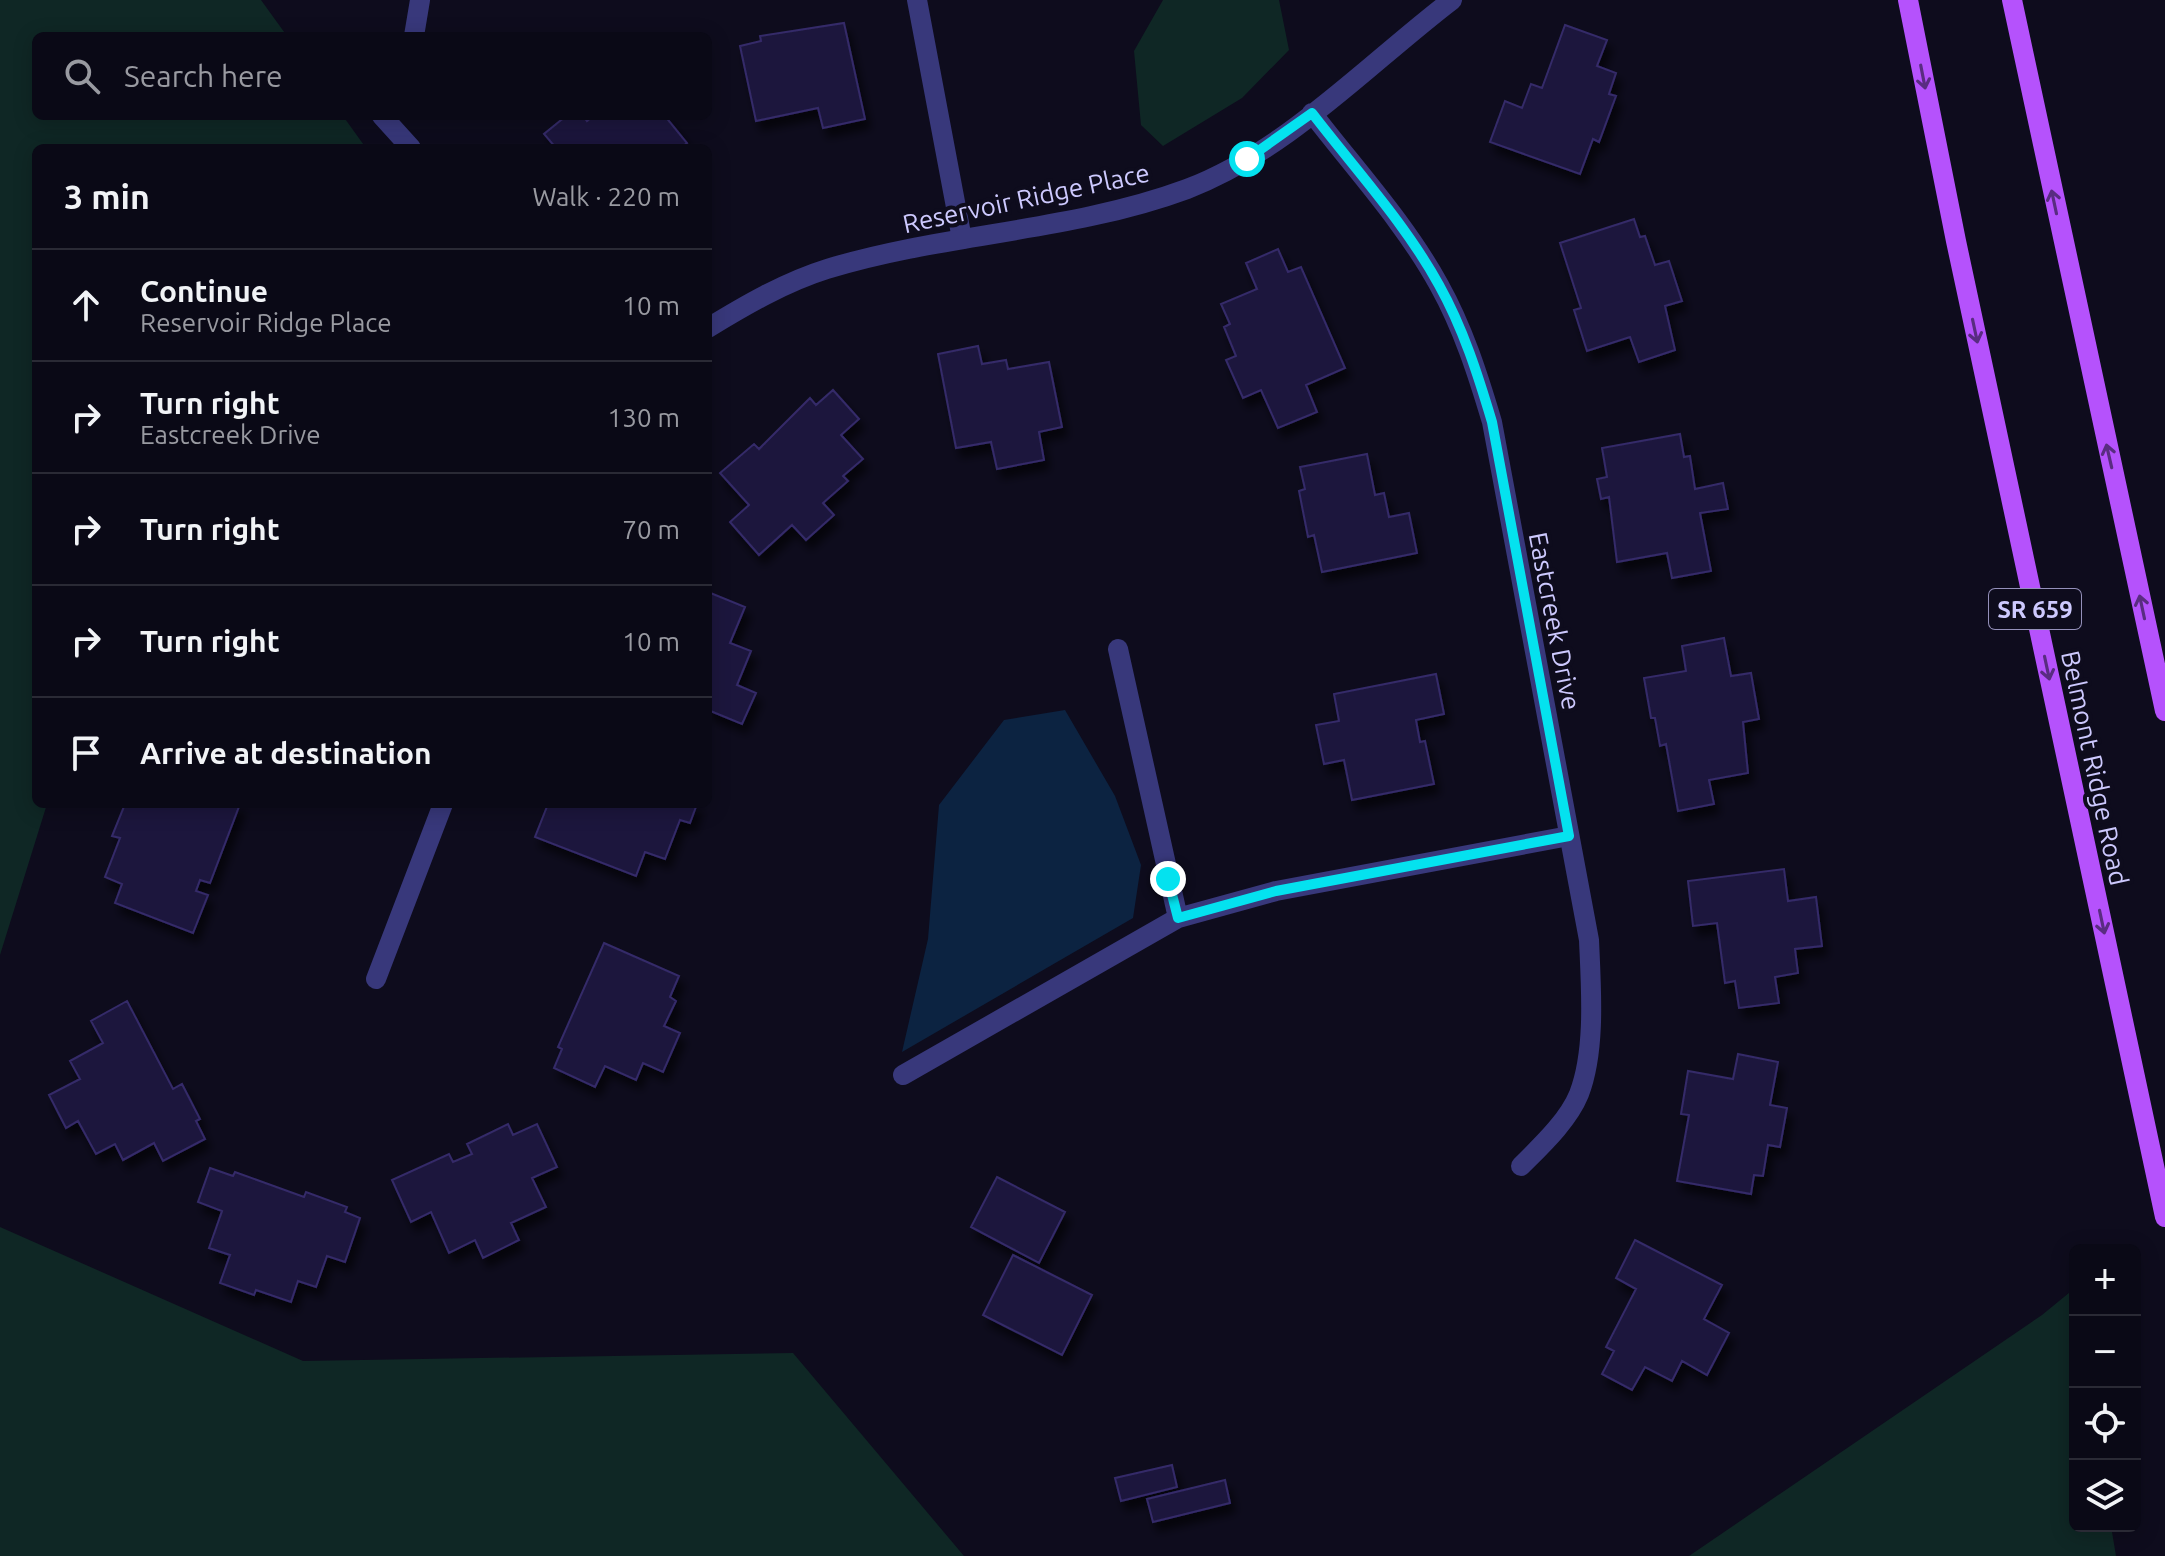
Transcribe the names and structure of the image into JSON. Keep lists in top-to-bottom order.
{
  "streets": {
    "main road": ["SR 659", "Belmont Ridge Road"],
    "street": ["Reservoir Ridge Place", "Eastcreek Drive"]
  },
  "crossings": [
    ["Reservoir Ridge Place", "Eastcreek Drive"]
  ],
  "page": {
    "search": "Search here",
    "heading": ["3 min", "Walk · 220 m"],
    "list": [
      ["Continue", "Reservoir Ridge Place", "10 m"],
      ["Turn right", "Eastcreek Drive", "130 m"],
      ["Turn right", "70 m"],
      ["Turn right", "10 m"],
      "Arrive at destination"
    ],
    "map_buttons": ["+", "−"]
  }
}
